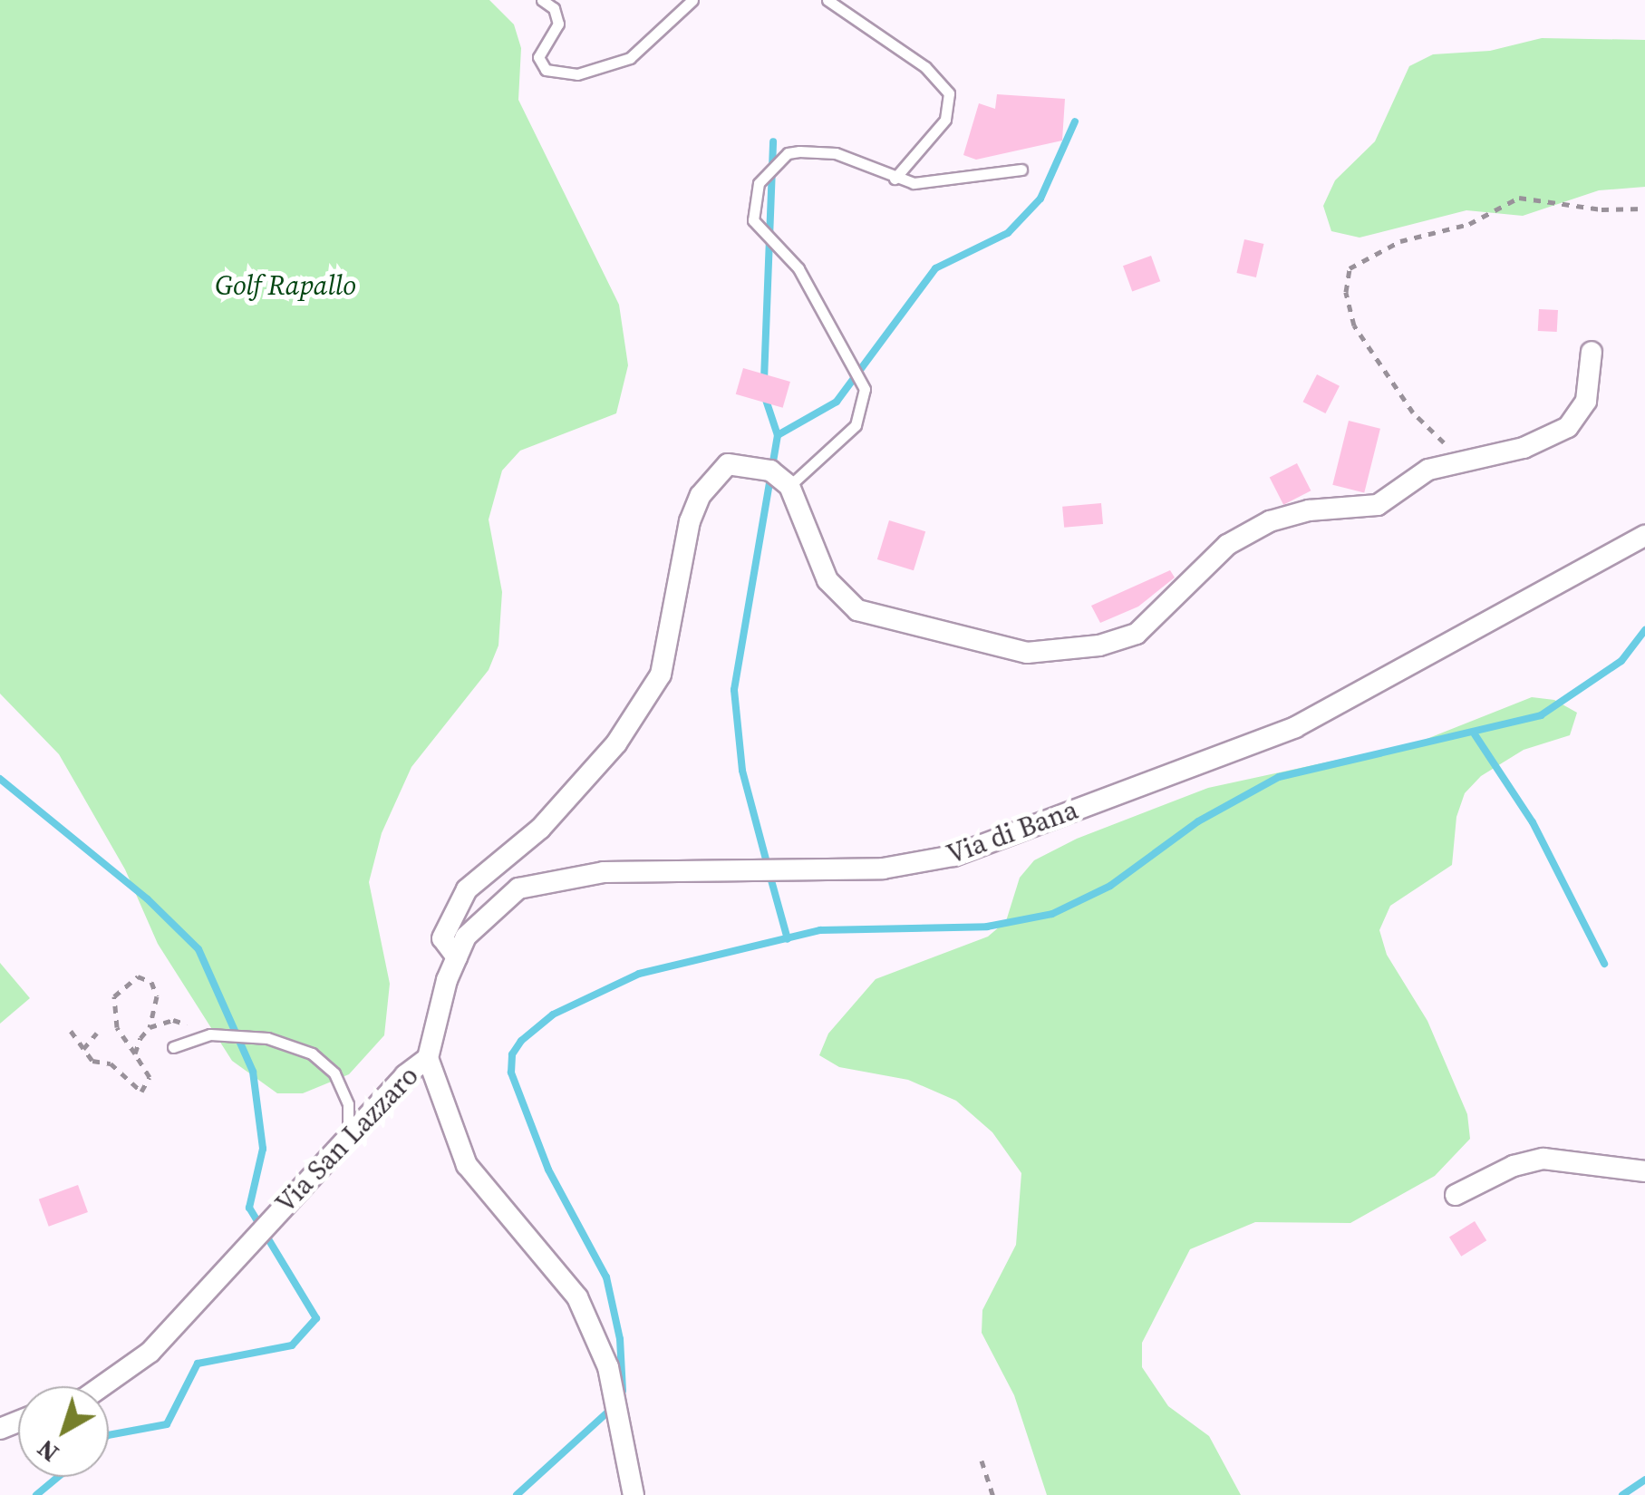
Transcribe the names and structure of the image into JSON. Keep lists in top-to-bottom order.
{
  "streets": {
    "street": ["Via di Bana", "Via San Lazzaro"]
  },
  "crossings": [
    ["Via di Bana", "Via San Lazzaro"]
  ],
  "parks": ["Golf Rapallo"],
  "north": "bottom left"
}
